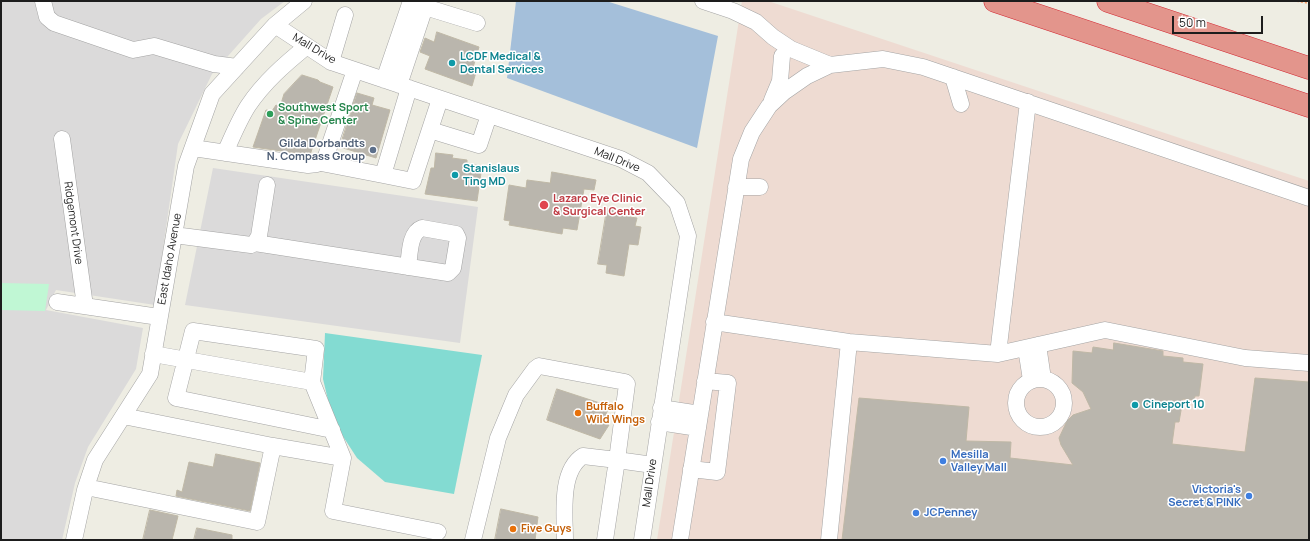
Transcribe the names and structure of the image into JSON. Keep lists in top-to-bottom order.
{
  "streets": {
    "street": ["Mall Drive", "Ridgemont Drive", "East Idaho Avenue"]
  },
  "crossings": [
    ["Mall Drive", "East Idaho Avenue"]
  ],
  "places": [
    "LCDF Medical & Dental Services",
    "Southwest Sport & Spine Center",
    "Gilda Dorbandts N. Compass Group",
    "Stanislaus Ting MD",
    "Lazaro Eye Clinic & Surgical Center",
    "Cineport 10",
    "Buffalo Wild Wings",
    "Mesilla Valley Mall",
    "Victoria's Secret & PINK",
    "JCPenney",
    "Five Guys"
  ],
  "scale_bar": "50 m"
}
